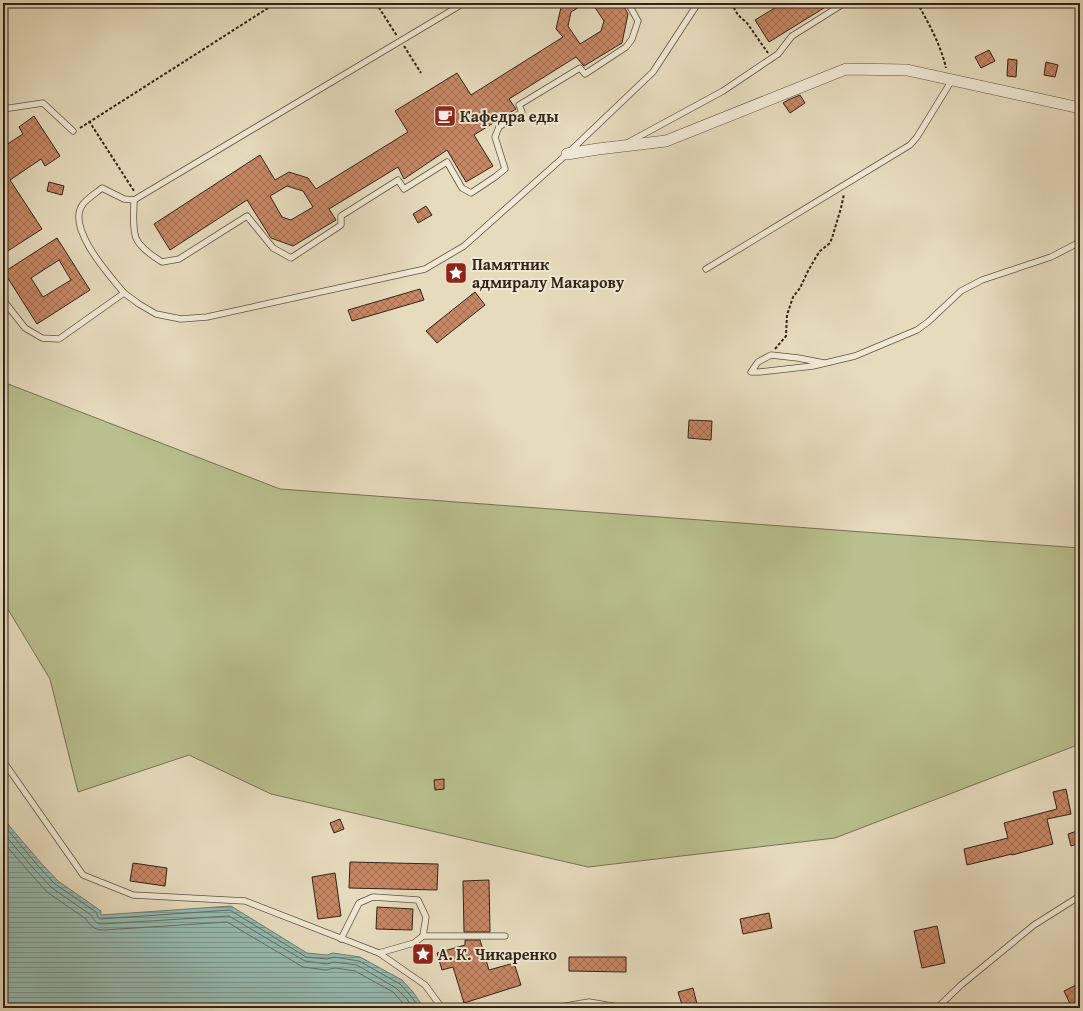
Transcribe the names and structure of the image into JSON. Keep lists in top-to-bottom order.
{
  "places": {
    "cafe": ["Кафедра еды"],
    "place": ["Памятник адмиралу Макарову", "А. К. Чикаренко"]
  }
}
